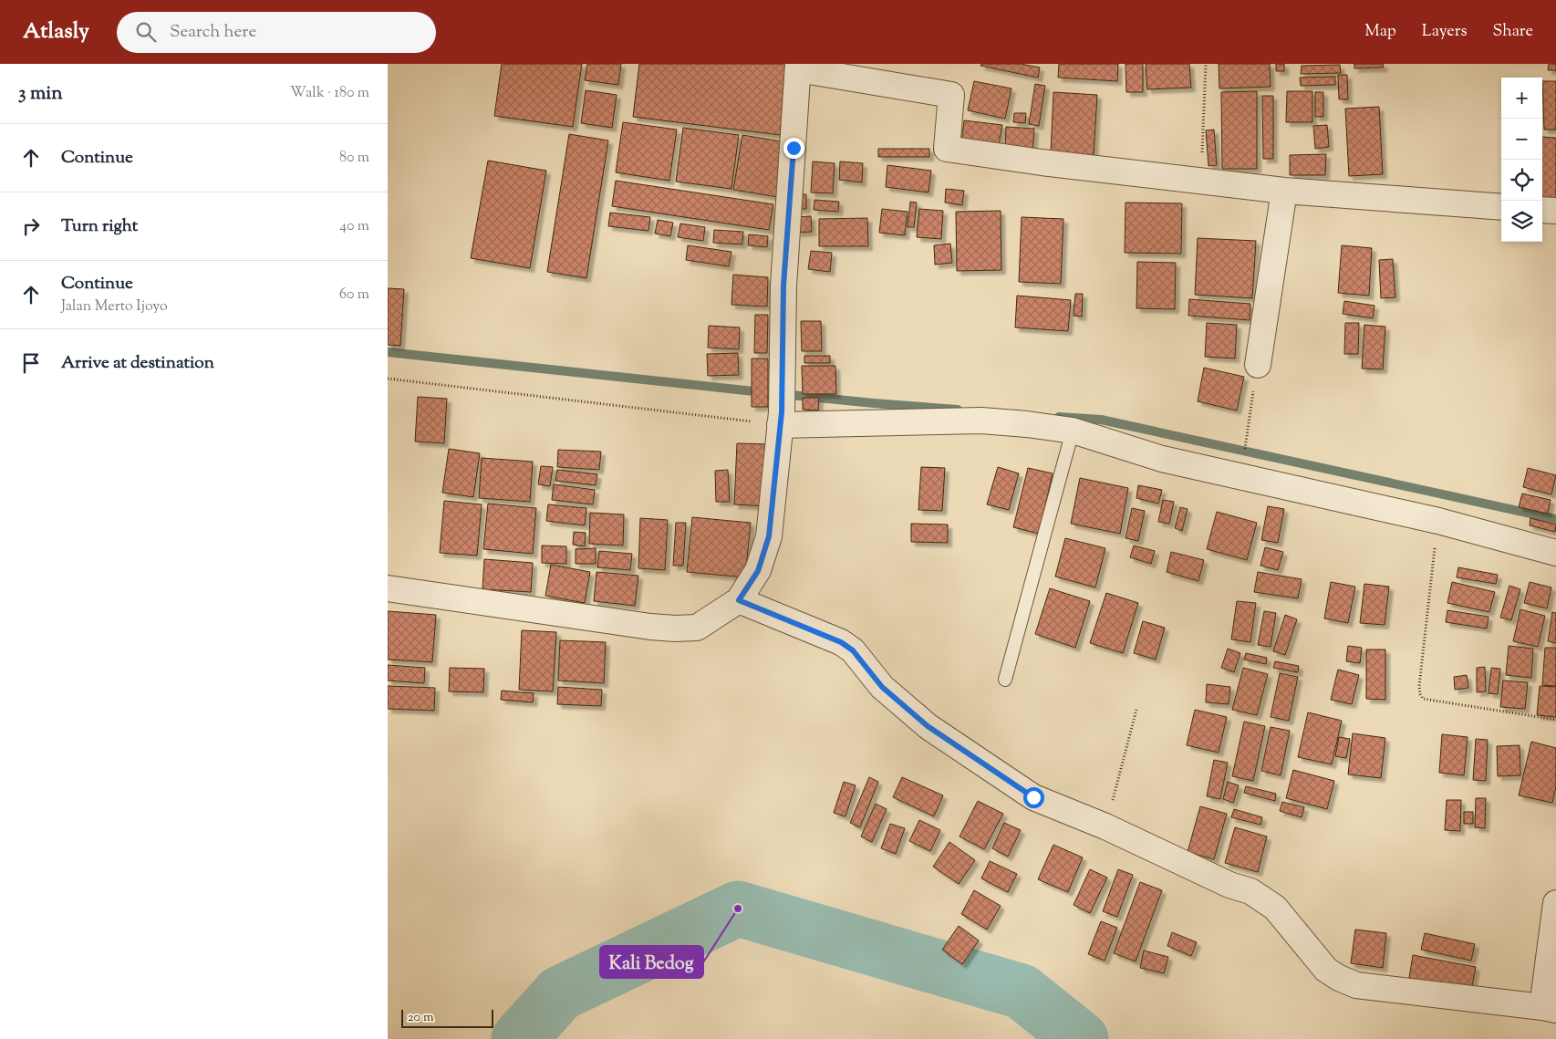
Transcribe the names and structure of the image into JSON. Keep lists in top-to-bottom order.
{
  "places": ["Kali Bedog"],
  "scale_bar": "20 m",
  "page": {
    "header": "Atlasly",
    "search": "Search here",
    "nav": ["Map", "Layers", "Share"],
    "heading": ["3 min", "Walk · 180 m"],
    "map_buttons": ["+", "−"],
    "list": [
      ["Continue", "80 m"],
      ["Turn right", "40 m"],
      ["Continue", "Jalan Merto Ijoyo", "60 m"],
      "Arrive at destination"
    ],
    "scale": "20 m"
  }
}
